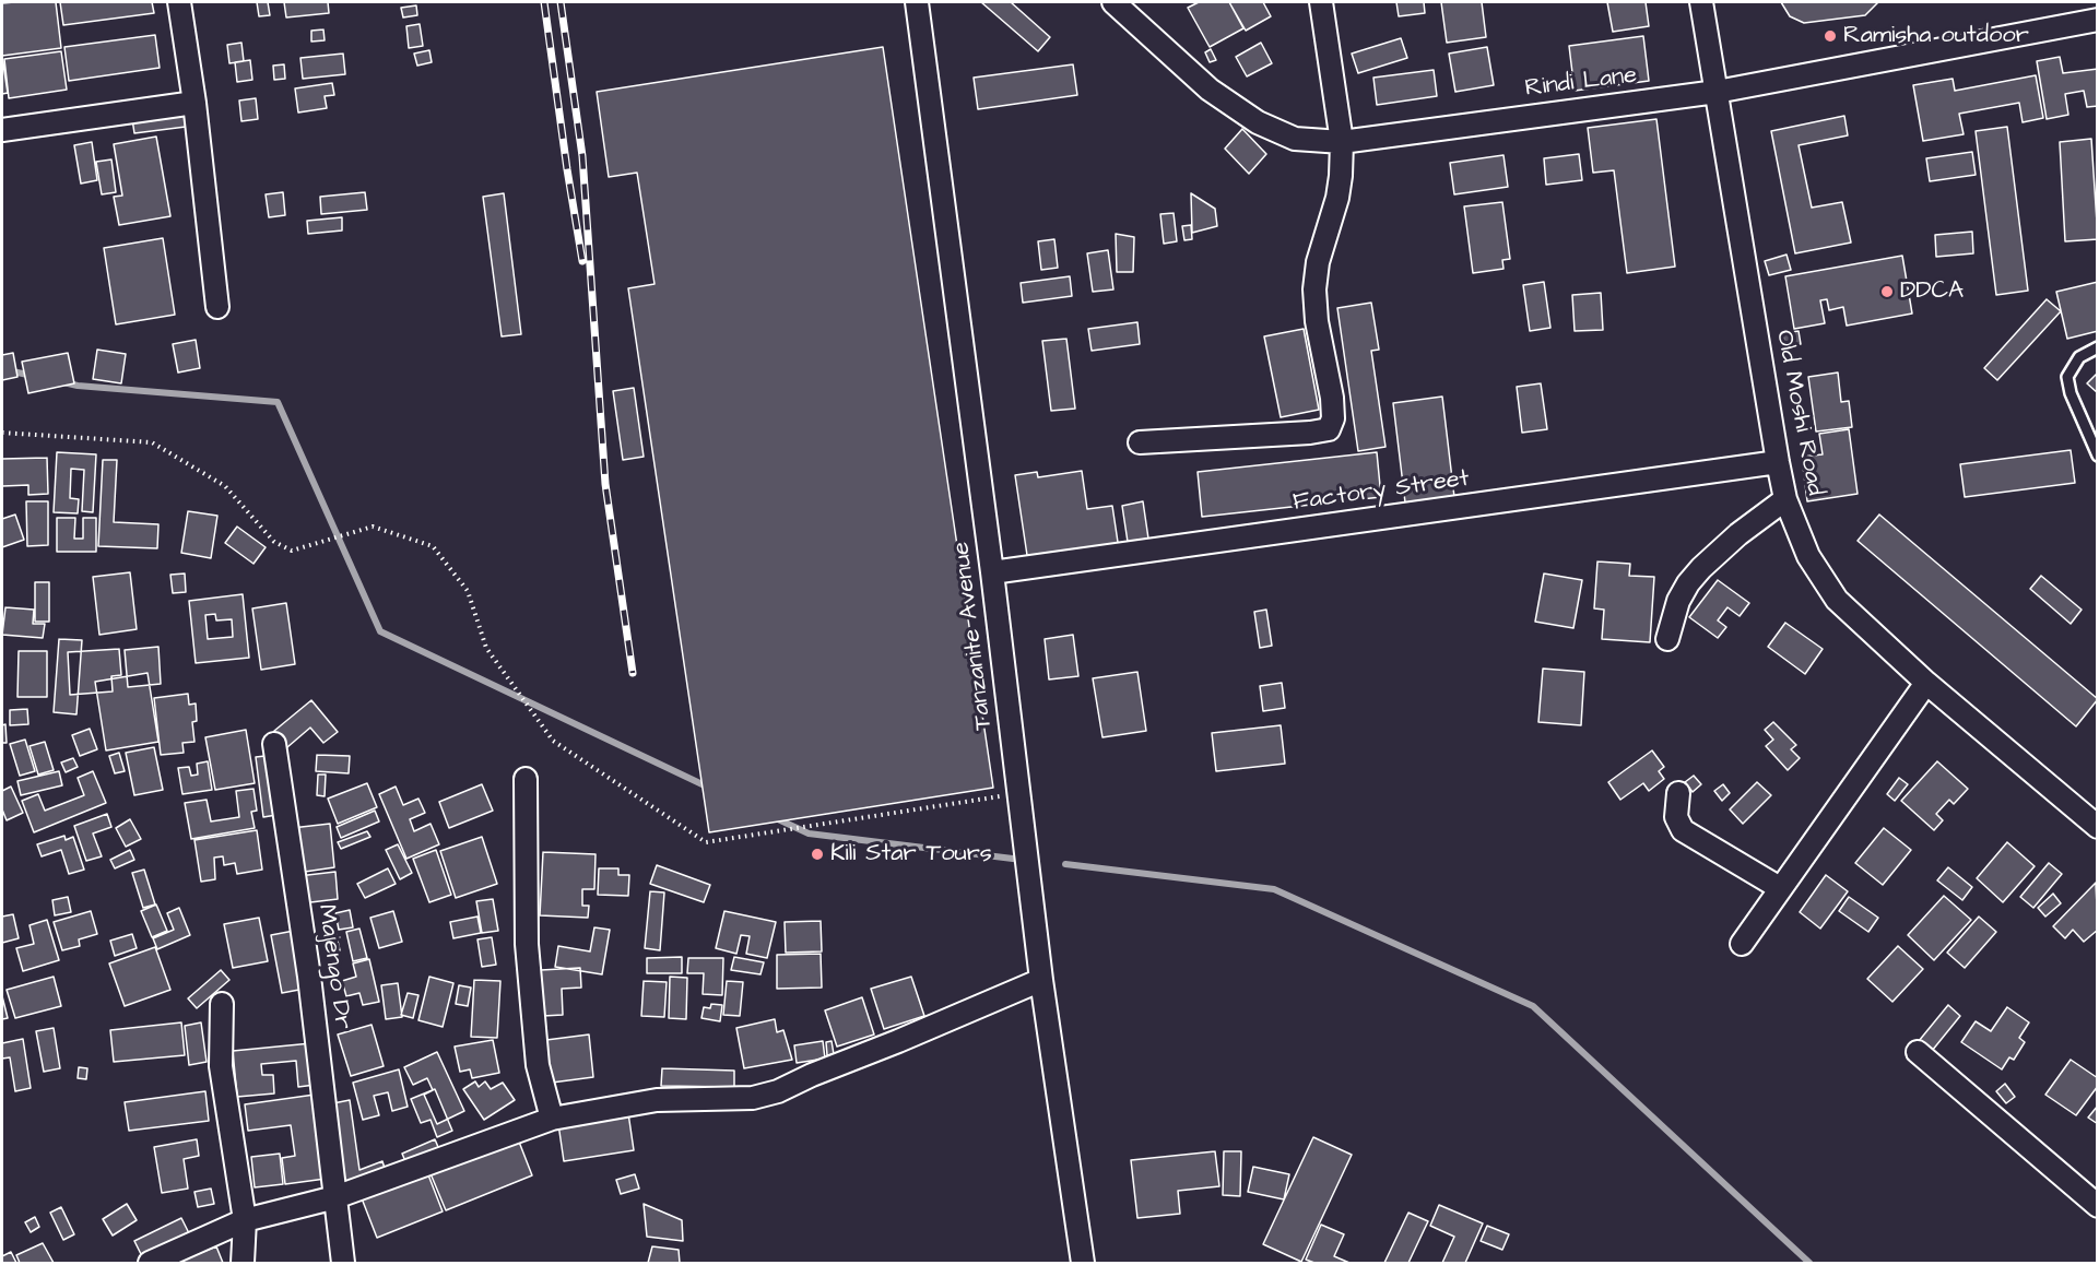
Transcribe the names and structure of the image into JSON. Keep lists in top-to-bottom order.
{
  "streets": {
    "street": [
      "Rindi Lane",
      "Old Moshi Road",
      "Factory Street",
      "Tanzanite Avenue",
      "Majengo Dr"
    ]
  },
  "crossings": [
    ["Rindi Lane", "Old Moshi Road"],
    ["Old Moshi Road", "Factory Street"],
    ["Factory Street", "Tanzanite Avenue"]
  ],
  "places": ["Ramisha outdoor", "DDCA", "Kili Star Tours"]
}
